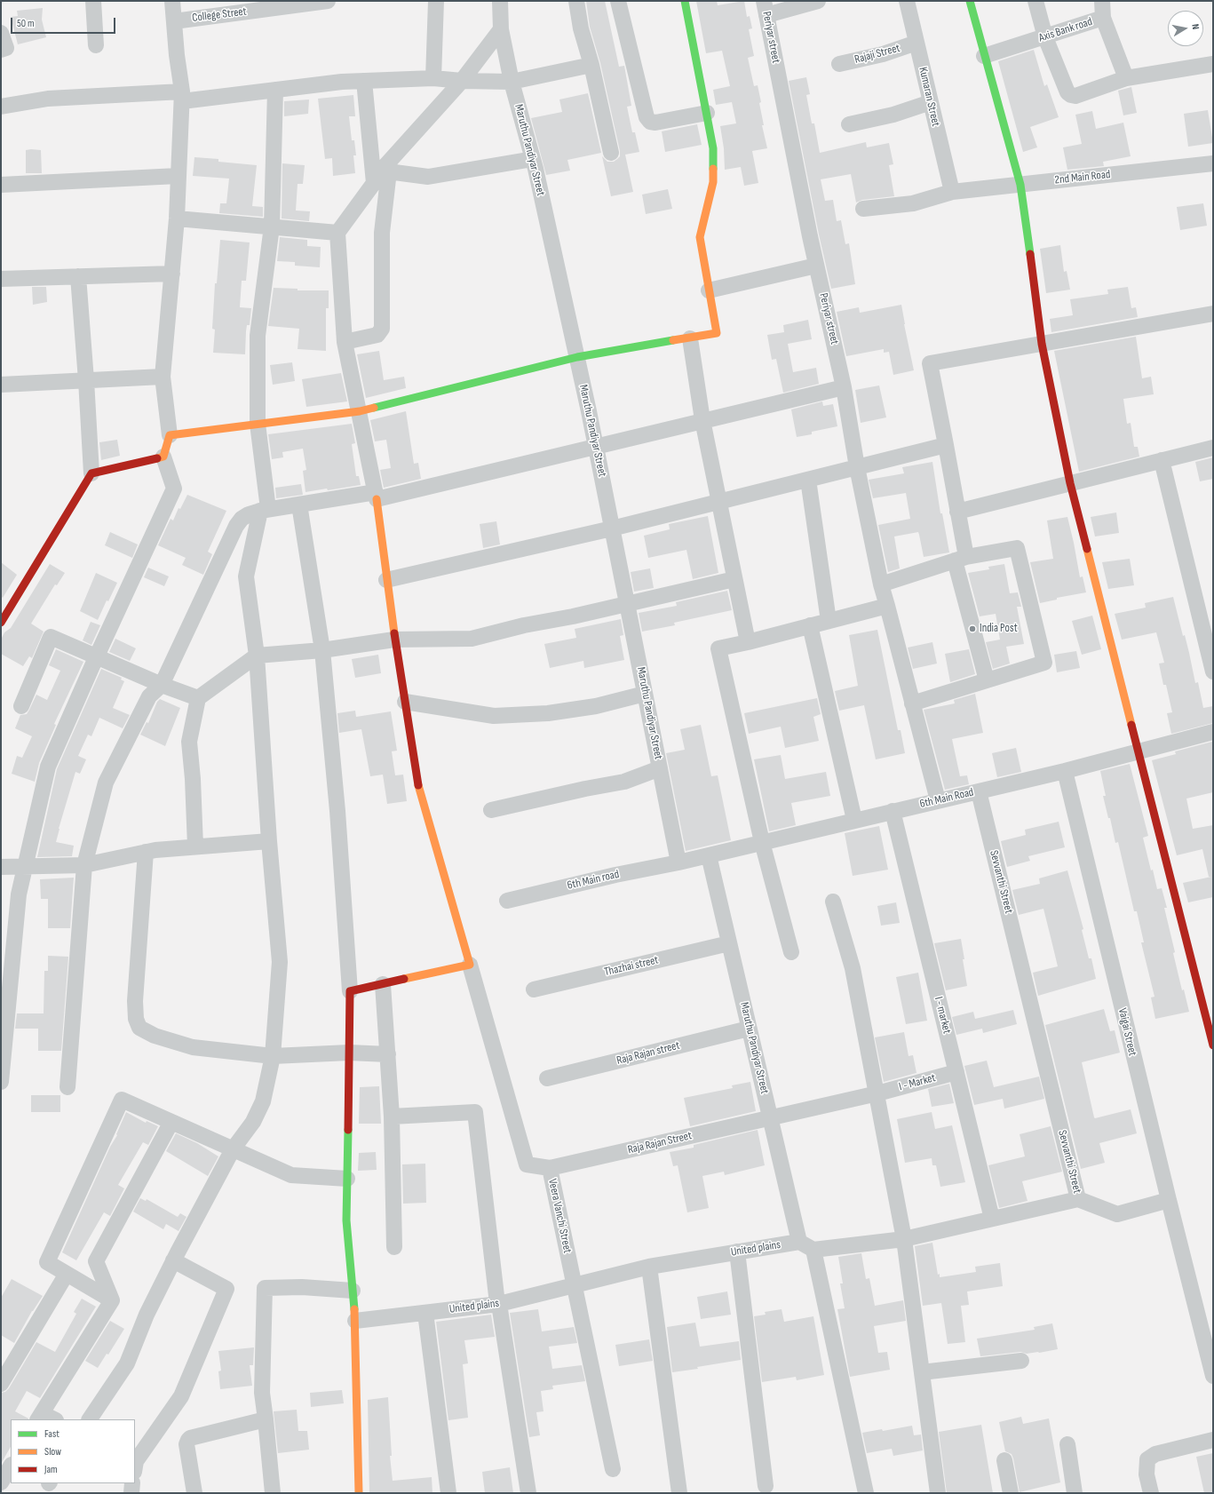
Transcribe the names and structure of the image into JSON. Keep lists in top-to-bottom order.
{
  "streets": {
    "street": [
      "College Street",
      "Axis Bank road",
      "Periyar street",
      "Rajaji Street",
      "Kumaran Street",
      "Maruthu Pandiyar Street",
      "2nd Main Road",
      "6th Main Road",
      "6th Main road",
      "Sevvanthi Street",
      "Thazhai street",
      "I - market",
      "Vaigai Street",
      "Raja Rajan street",
      "I - Market",
      "Raja Rajan Street",
      "Veera Vanchi Street",
      "United plains"
    ]
  },
  "crossings": [
    ["Periyar street", "6th Main Road"],
    ["Rajaji Street", "Kumaran Street"],
    ["Kumaran Street", "2nd Main Road"],
    ["Maruthu Pandiyar Street", "6th Main Road"],
    ["Maruthu Pandiyar Street", "6th Main road"],
    ["Maruthu Pandiyar Street", "Thazhai street"],
    ["Maruthu Pandiyar Street", "Raja Rajan street"],
    ["Maruthu Pandiyar Street", "I - Market"],
    ["Maruthu Pandiyar Street", "Raja Rajan Street"],
    ["Maruthu Pandiyar Street", "United plains"],
    ["6th Main Road", "6th Main road"],
    ["6th Main Road", "Sevvanthi Street"],
    ["6th Main Road", "I - market"],
    ["6th Main Road", "Vaigai Street"],
    ["Sevvanthi Street", "I - market"],
    ["I - market", "I - Market"],
    ["I - Market", "Raja Rajan Street"],
    ["Raja Rajan Street", "Veera Vanchi Street"],
    ["Veera Vanchi Street", "United plains"]
  ],
  "places": ["India Post"],
  "legend": ["Fast", "Slow", "Jam"],
  "scale_bar": "50 m",
  "north": "right"
}
